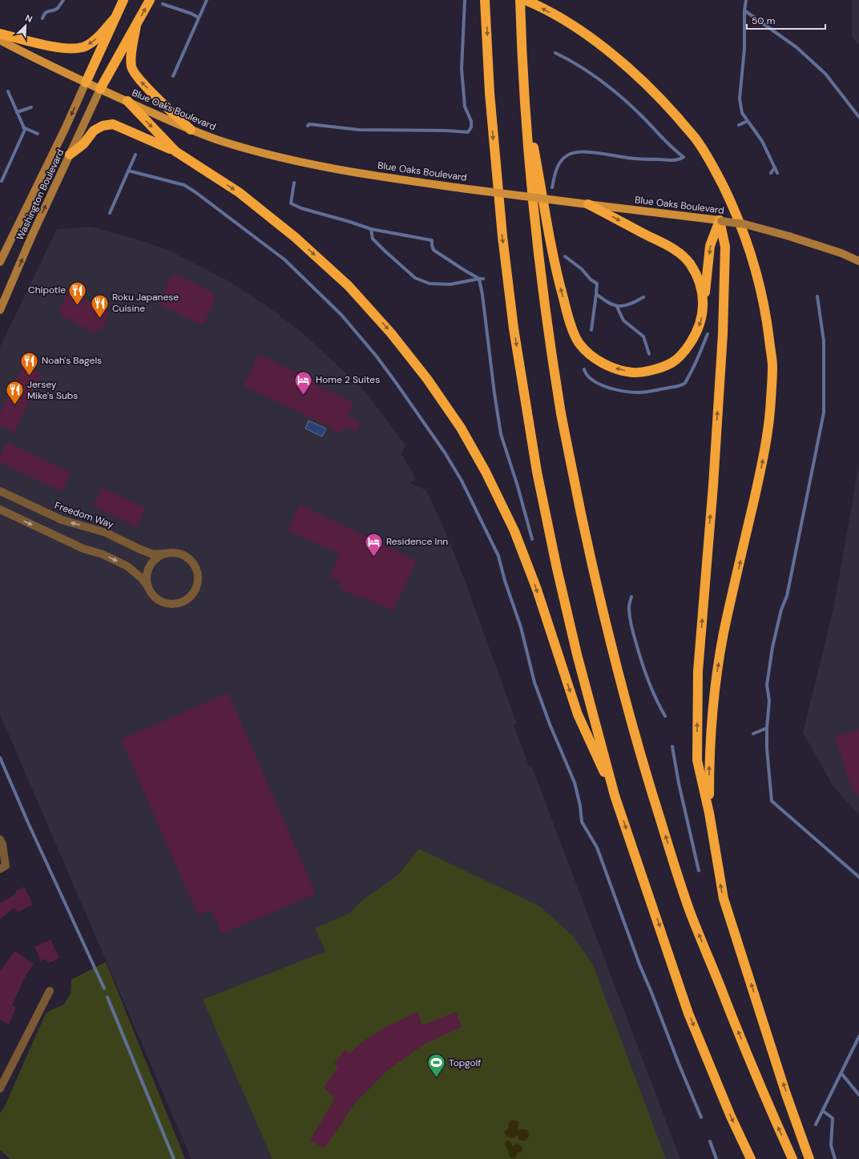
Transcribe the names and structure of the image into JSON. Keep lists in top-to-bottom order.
{
  "streets": {
    "main road": ["Blue Oaks Boulevard", "Washington Boulevard"],
    "street": ["Freedom Way"]
  },
  "crossings": [
    ["Blue Oaks Boulevard", "Washington Boulevard"]
  ],
  "places": {
    "restaurant": [
      "Chipotle",
      "Roku Japanese Cuisine",
      "Noah's Bagels",
      "Jersey Mike's Subs"
    ],
    "hotel": ["Home 2 Suites", "Residence Inn"],
    "sports": ["Topgolf"]
  },
  "scale_bar": "50 m",
  "north": "top right"
}
